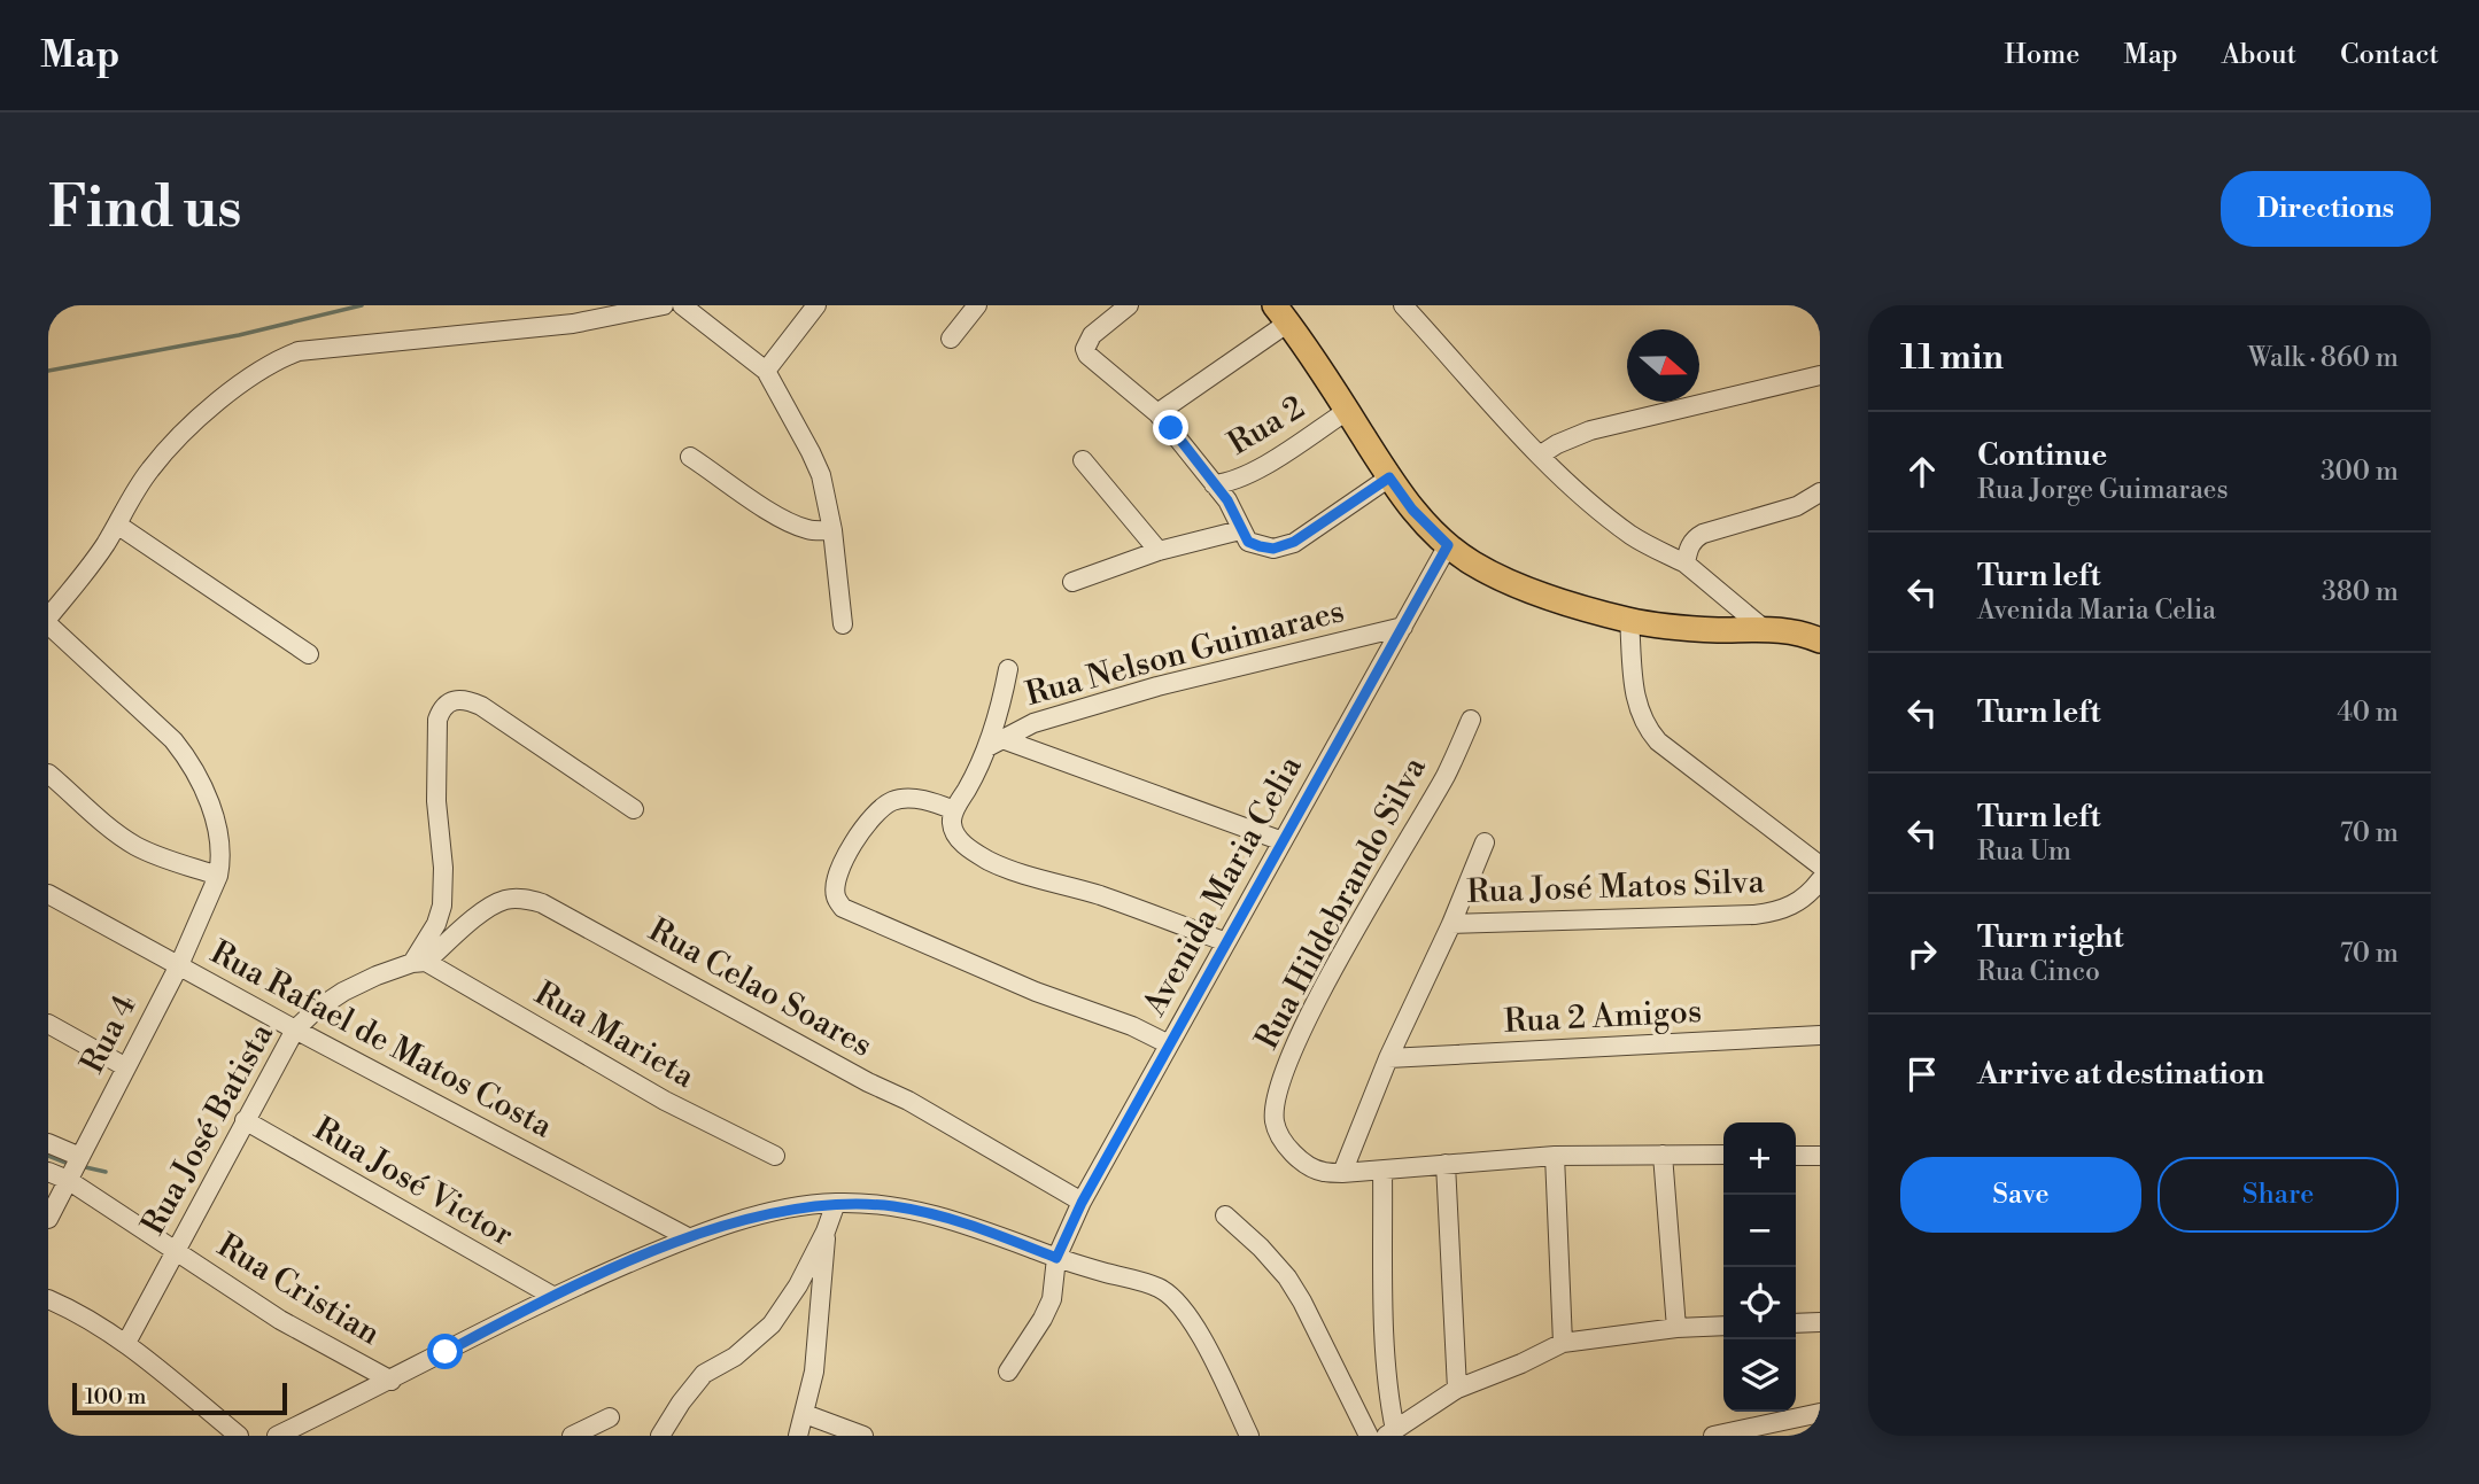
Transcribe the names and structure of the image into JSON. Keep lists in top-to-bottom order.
{
  "streets": {
    "street": [
      "Rua 2",
      "Rua Nelson Guimaraes",
      "Avenida Maria Celia",
      "Rua José Matos Silva",
      "Rua Hildebrando Silva",
      "Rua Celao Soares",
      "Rua 2 Amigos",
      "Rua 4",
      "Rua Marieta",
      "Rua Rafael de Matos Costa",
      "Rua José Batista",
      "Rua José Victor",
      "Rua Cristian"
    ]
  },
  "crossings": [
    ["Rua Nelson Guimaraes", "Avenida Maria Celia"],
    ["Avenida Maria Celia", "Rua Celao Soares"],
    ["Rua José Matos Silva", "Rua Hildebrando Silva"],
    ["Rua José Matos Silva", "Rua 2 Amigos"],
    ["Rua Celao Soares", "Rua Marieta"],
    ["Rua Celao Soares", "Rua José Batista"],
    ["Rua 4", "Rua Rafael de Matos Costa"],
    ["Rua 4", "Rua Cristian"],
    ["Rua Marieta", "Rua José Batista"],
    ["Rua Rafael de Matos Costa", "Rua José Batista"],
    ["Rua José Batista", "Rua José Victor"],
    ["Rua José Batista", "Rua Cristian"]
  ],
  "scale_bar": "100 m",
  "north": "right",
  "page": {
    "header": "Map",
    "nav": [
      "Home",
      "Map",
      "About",
      "Contact"
    ],
    "buttons": [
      "Directions",
      ["Save", "Share"]
    ],
    "title": "Find us",
    "heading": ["11 min", "Walk · 860 m"],
    "list": [
      ["Continue", "Rua Jorge Guimaraes", "300 m"],
      ["Turn left", "Avenida Maria Celia", "380 m"],
      ["Turn left", "40 m"],
      ["Turn left", "Rua Um", "70 m"],
      ["Turn right", "Rua Cinco", "70 m"],
      "Arrive at destination"
    ],
    "map_buttons": ["+", "−"],
    "scale": "100 m"
  }
}
